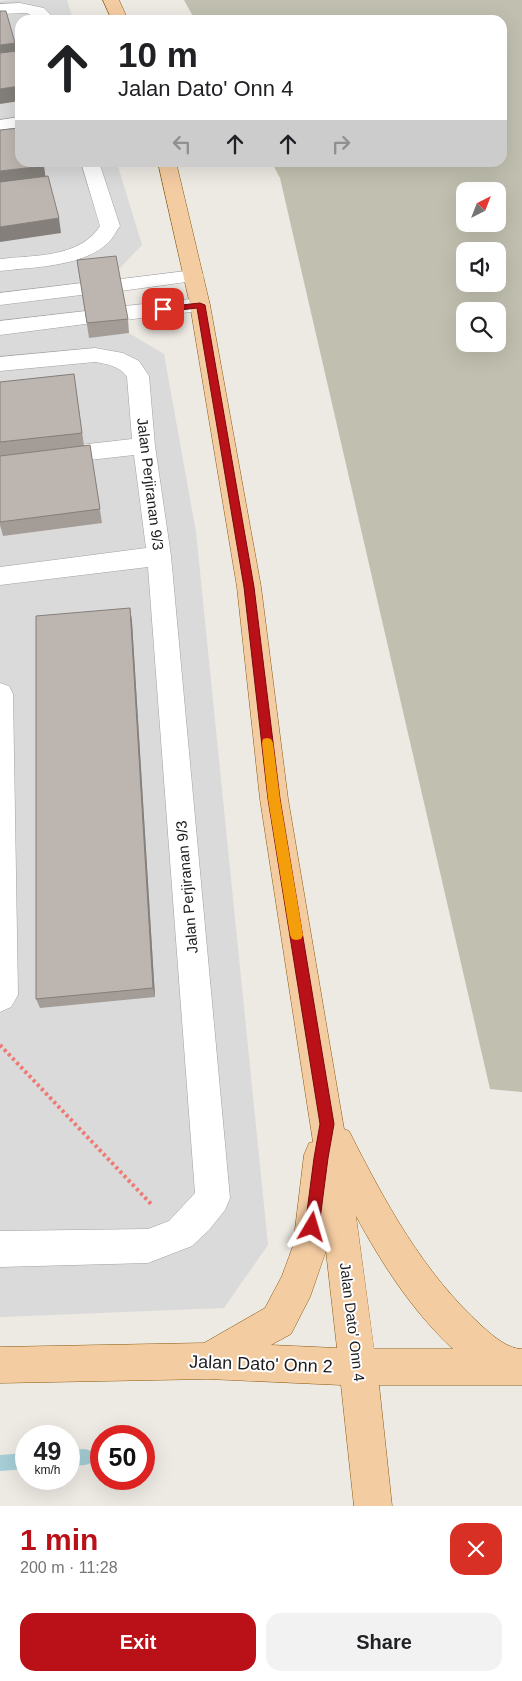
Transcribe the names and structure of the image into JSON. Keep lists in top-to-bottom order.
{
  "streets": {
    "main road": ["Jalan Dato' Onn 4", "Jalan Dato' Onn 2"],
    "street": ["Jalan Perjiranan 9/3"]
  },
  "crossings": [
    ["Jalan Dato' Onn 4", "Jalan Dato' Onn 2"]
  ],
  "north": "top right",
  "page": {
    "turn": ["10 m", "Jalan Dato' Onn 4"],
    "speed": "49 km/h",
    "limit": "50",
    "heading": ["1 min", "200 m · 11:28"],
    "buttons": ["Exit", "Share"]
  }
}
